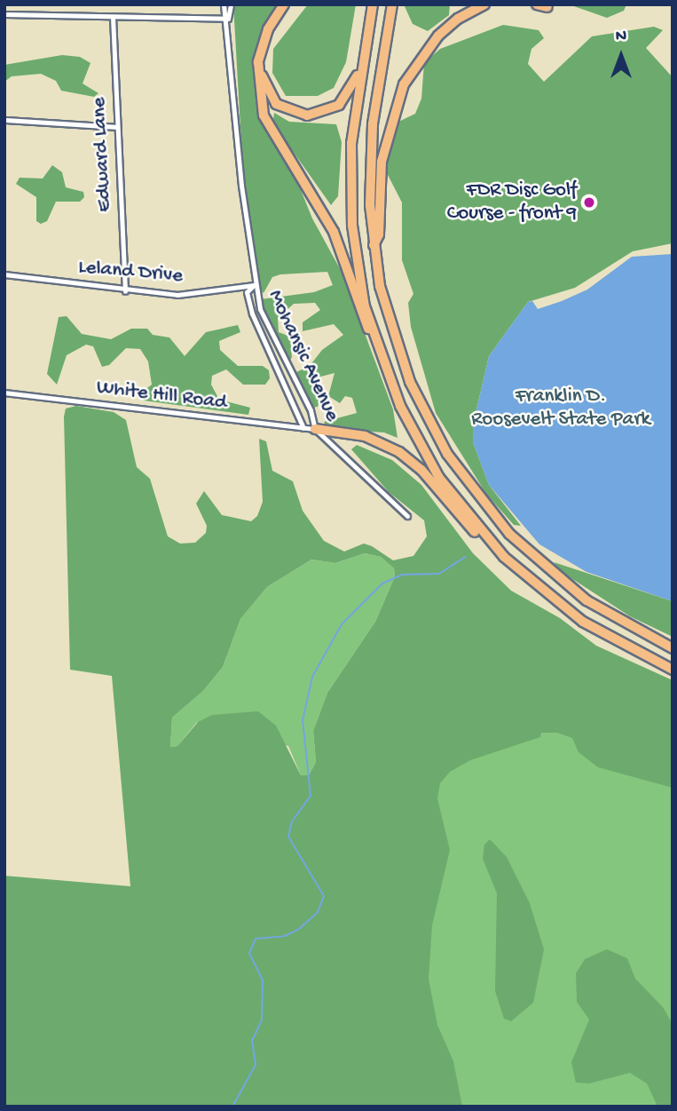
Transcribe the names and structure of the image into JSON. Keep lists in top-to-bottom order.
{
  "streets": {
    "street": [
      "Edward Lane",
      "Leland Drive",
      "Mohansic Avenue",
      "White Hill Road"
    ]
  },
  "crossings": [
    ["Edward Lane", "Leland Drive"],
    ["Leland Drive", "Mohansic Avenue"],
    ["Mohansic Avenue", "White Hill Road"]
  ],
  "parks": ["Franklin D. Roosevelt State Park"],
  "places": ["FDR Disc Golf Course - front 9"],
  "north": "top"
}
